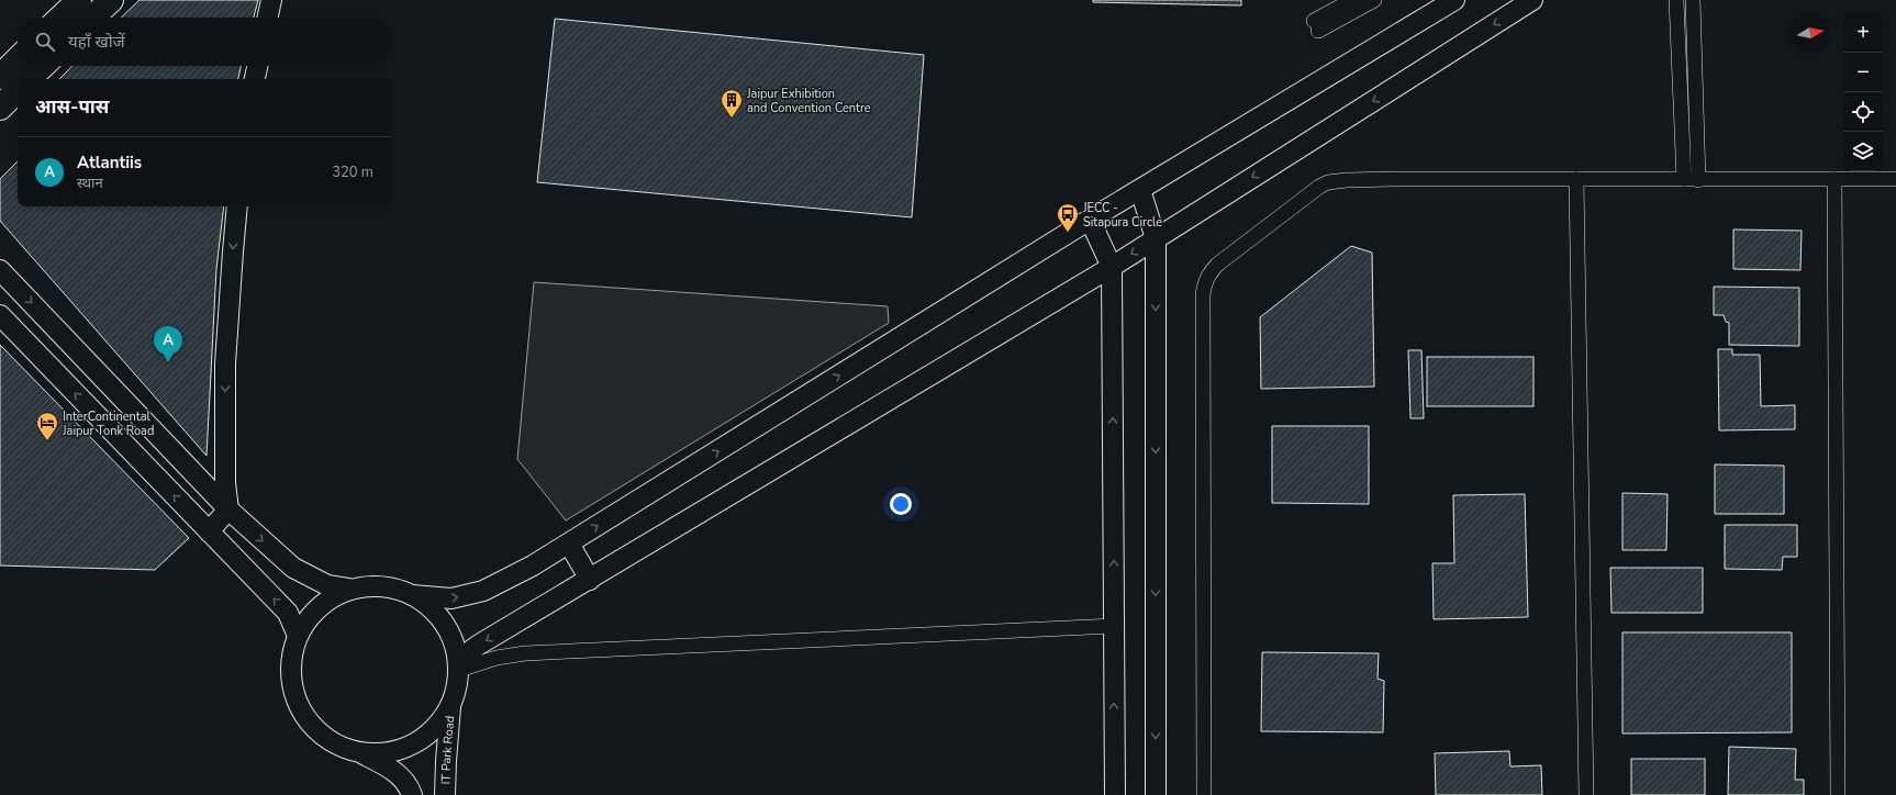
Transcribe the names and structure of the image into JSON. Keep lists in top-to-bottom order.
{
  "streets": {
    "street": ["IT Park Road"]
  },
  "places": {
    "building": ["Jaipur Exhibition and Convention Centre"],
    "bus stop": ["JECC - Sitapura Circle"],
    "hotel": ["InterContinental Jaipur Tonk Road"]
  },
  "north": "right",
  "page": {
    "map_buttons": ["+", "−"],
    "search": "यहाँ खोजें",
    "heading": "आस-पास",
    "list": [
      {
        "mark": "A",
        "name": "Atlantiis",
        "note": "स्थान",
        "value": "320 m"
      }
    ],
    "pins": "A"
  }
}
